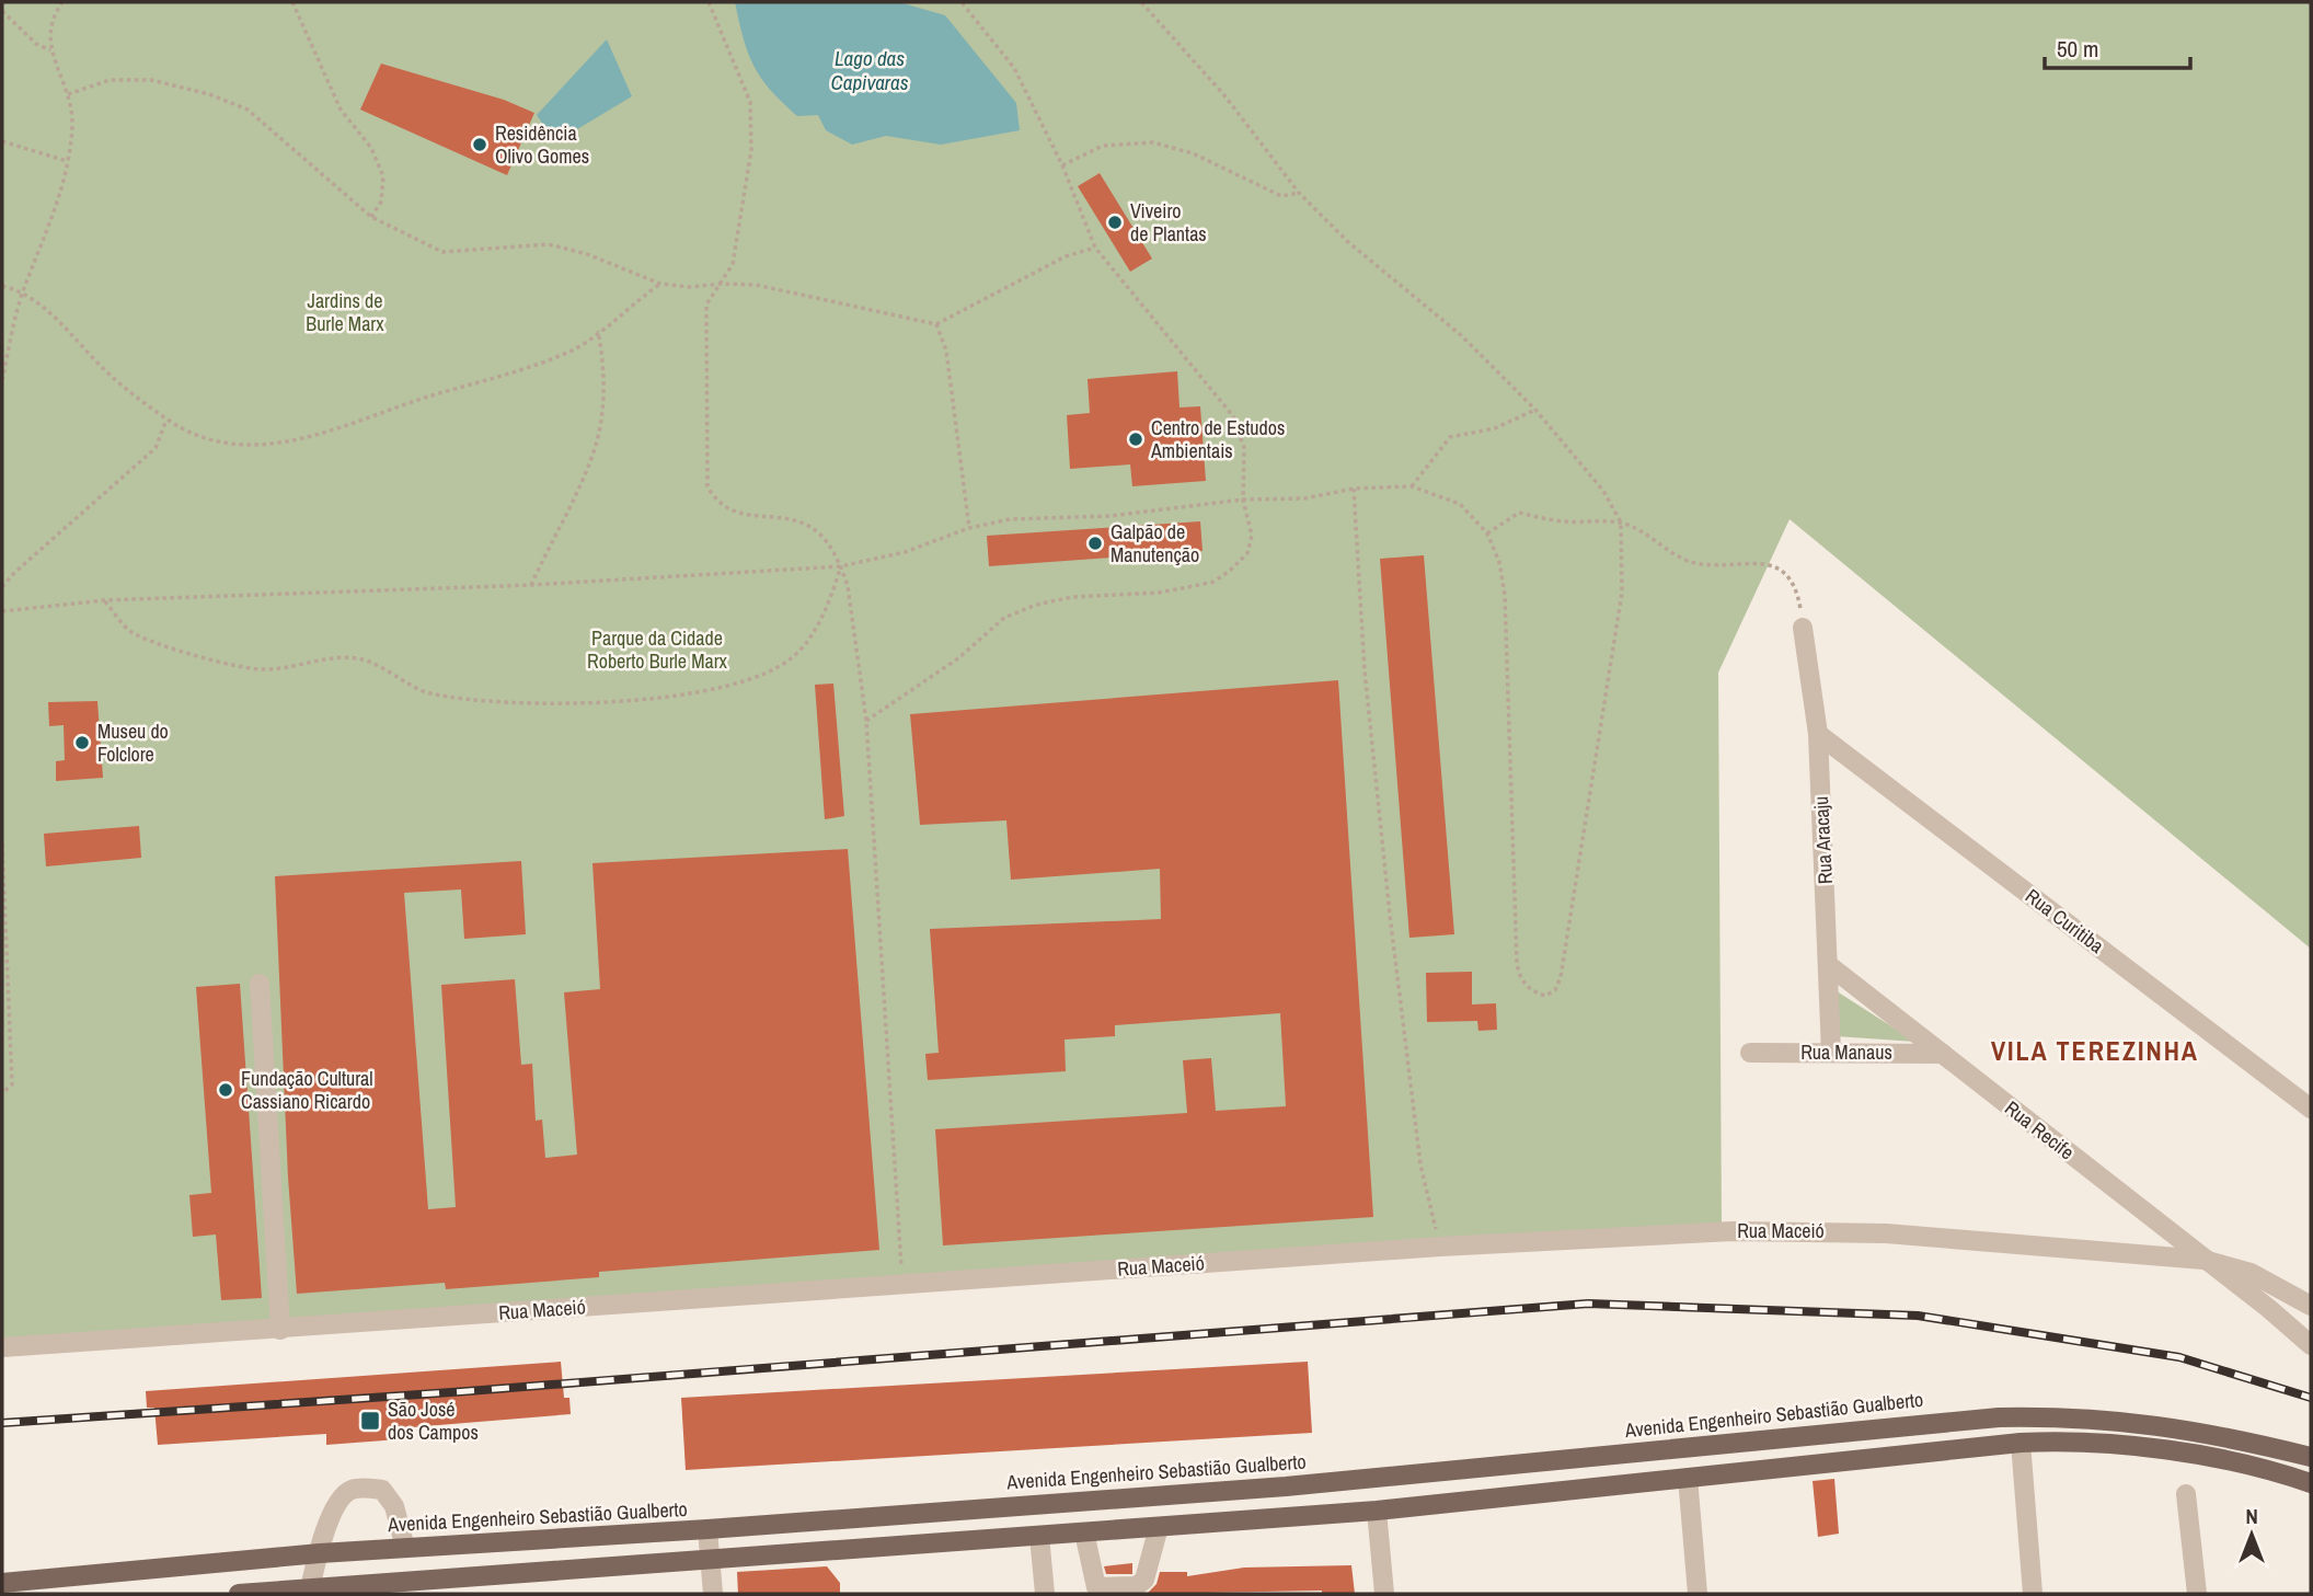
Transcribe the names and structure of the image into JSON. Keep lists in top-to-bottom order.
{
  "streets": {
    "main road": ["Avenida Engenheiro Sebastião Gualberto"],
    "street": [
      "Rua Aracaju",
      "Rua Curitiba",
      "Rua Manaus",
      "Rua Recife",
      "Rua Maceió"
    ]
  },
  "crossings": [
    ["Rua Aracaju", "Rua Curitiba"],
    ["Rua Aracaju", "Rua Manaus"],
    ["Rua Aracaju", "Rua Recife"],
    ["Rua Manaus", "Rua Recife"],
    ["Rua Recife", "Rua Maceió"]
  ],
  "districts": ["VILA TEREZINHA"],
  "water": ["Lago das Capivaras"],
  "parks": ["Jardins de Burle Marx", "Parque da Cidade Roberto Burle Marx"],
  "places": {
    "other": [
      "Residência Olivo Gomes",
      "Viveiro de Plantas",
      "Centro de Estudos Ambientais",
      "Galpão de Manutenção",
      "Museu do Folclore",
      "Fundação Cultural Cassiano Ricardo"
    ],
    "transit": ["São José dos Campos"]
  },
  "scale_bar": "50 m",
  "north": "top"
}
